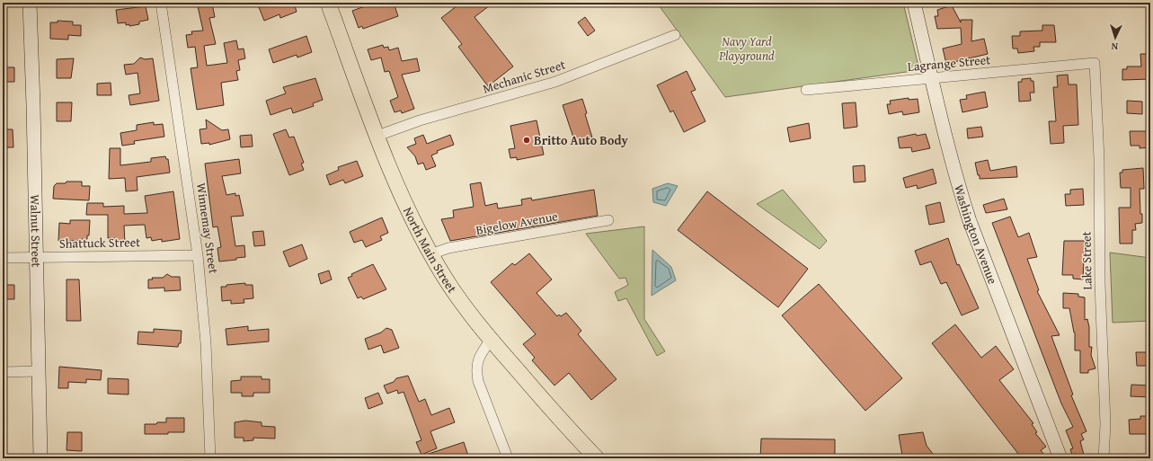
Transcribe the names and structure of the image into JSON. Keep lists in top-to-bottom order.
{
  "streets": {
    "main road": ["North Main Street"],
    "street": [
      "Lagrange Street",
      "Mechanic Street",
      "Bigelow Avenue",
      "Winnemay Street",
      "Walnut Street",
      "Washington Avenue",
      "Shattuck Street",
      "Lake Street"
    ]
  },
  "crossings": [
    ["Lagrange Street", "Washington Avenue"],
    ["Lagrange Street", "Lake Street"],
    ["Mechanic Street", "North Main Street"],
    ["Bigelow Avenue", "North Main Street"],
    ["Winnemay Street", "Shattuck Street"],
    ["Walnut Street", "Shattuck Street"]
  ],
  "parks": ["Navy Yard Playground"],
  "places": ["Britto Auto Body"],
  "north": "bottom"
}
